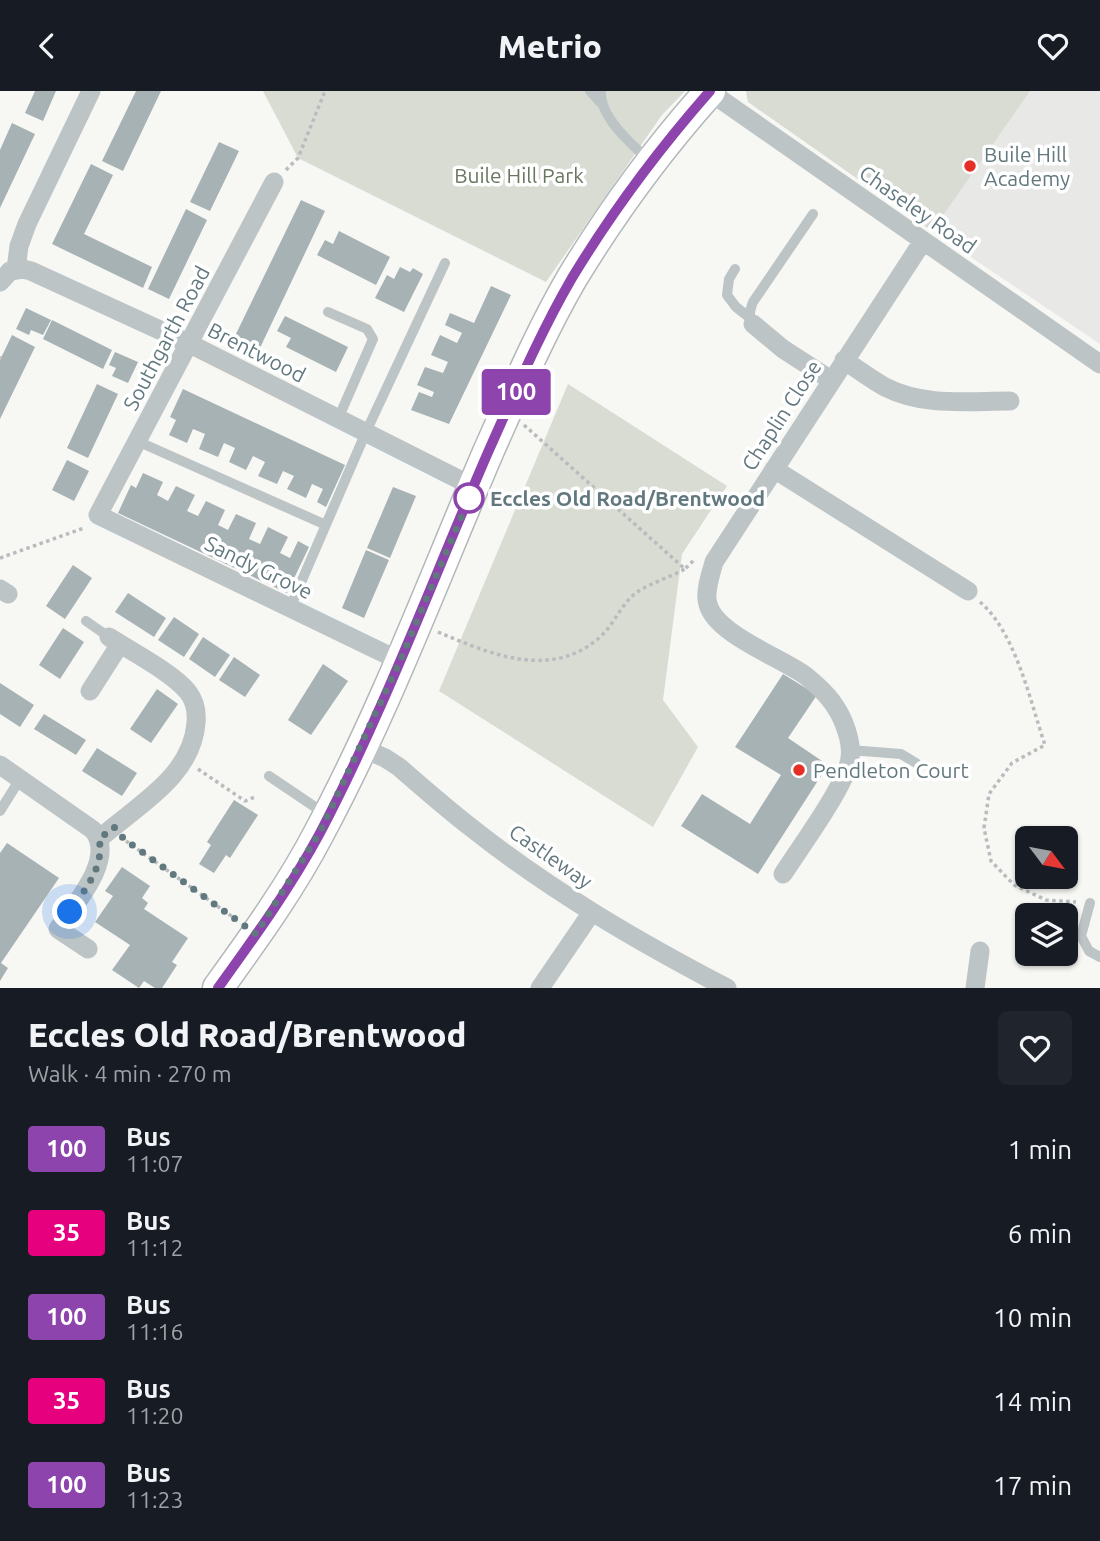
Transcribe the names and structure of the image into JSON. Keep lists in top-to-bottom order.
{
  "streets": {
    "street": [
      "Chaseley Road",
      "Southgarth Road",
      "Brentwood",
      "Chaplin Close",
      "Sandy Grove",
      "Castleway"
    ]
  },
  "crossings": [
    ["Chaseley Road", "Chaplin Close"],
    ["Southgarth Road", "Brentwood"],
    ["Southgarth Road", "Sandy Grove"]
  ],
  "parks": ["Buile Hill Park"],
  "places": ["Buile Hill Academy", "Eccles Old Road/Brentwood", "Pendleton Court"],
  "lines": ["bus line 100"],
  "north": "bottom right",
  "page": {
    "header": "Metrio",
    "on_map": "100",
    "heading": ["Eccles Old Road/Brentwood", "Walk · 4 min · 270 m"],
    "list": [
      {
        "mark": "100",
        "name": "Bus",
        "note": "11:07",
        "value": "1 min"
      },
      {
        "mark": "35",
        "name": "Bus",
        "note": "11:12",
        "value": "6 min"
      },
      {
        "mark": "100",
        "name": "Bus",
        "note": "11:16",
        "value": "10 min"
      },
      {
        "mark": "35",
        "name": "Bus",
        "note": "11:20",
        "value": "14 min"
      },
      {
        "mark": "100",
        "name": "Bus",
        "note": "11:23",
        "value": "17 min"
      }
    ]
  }
}
